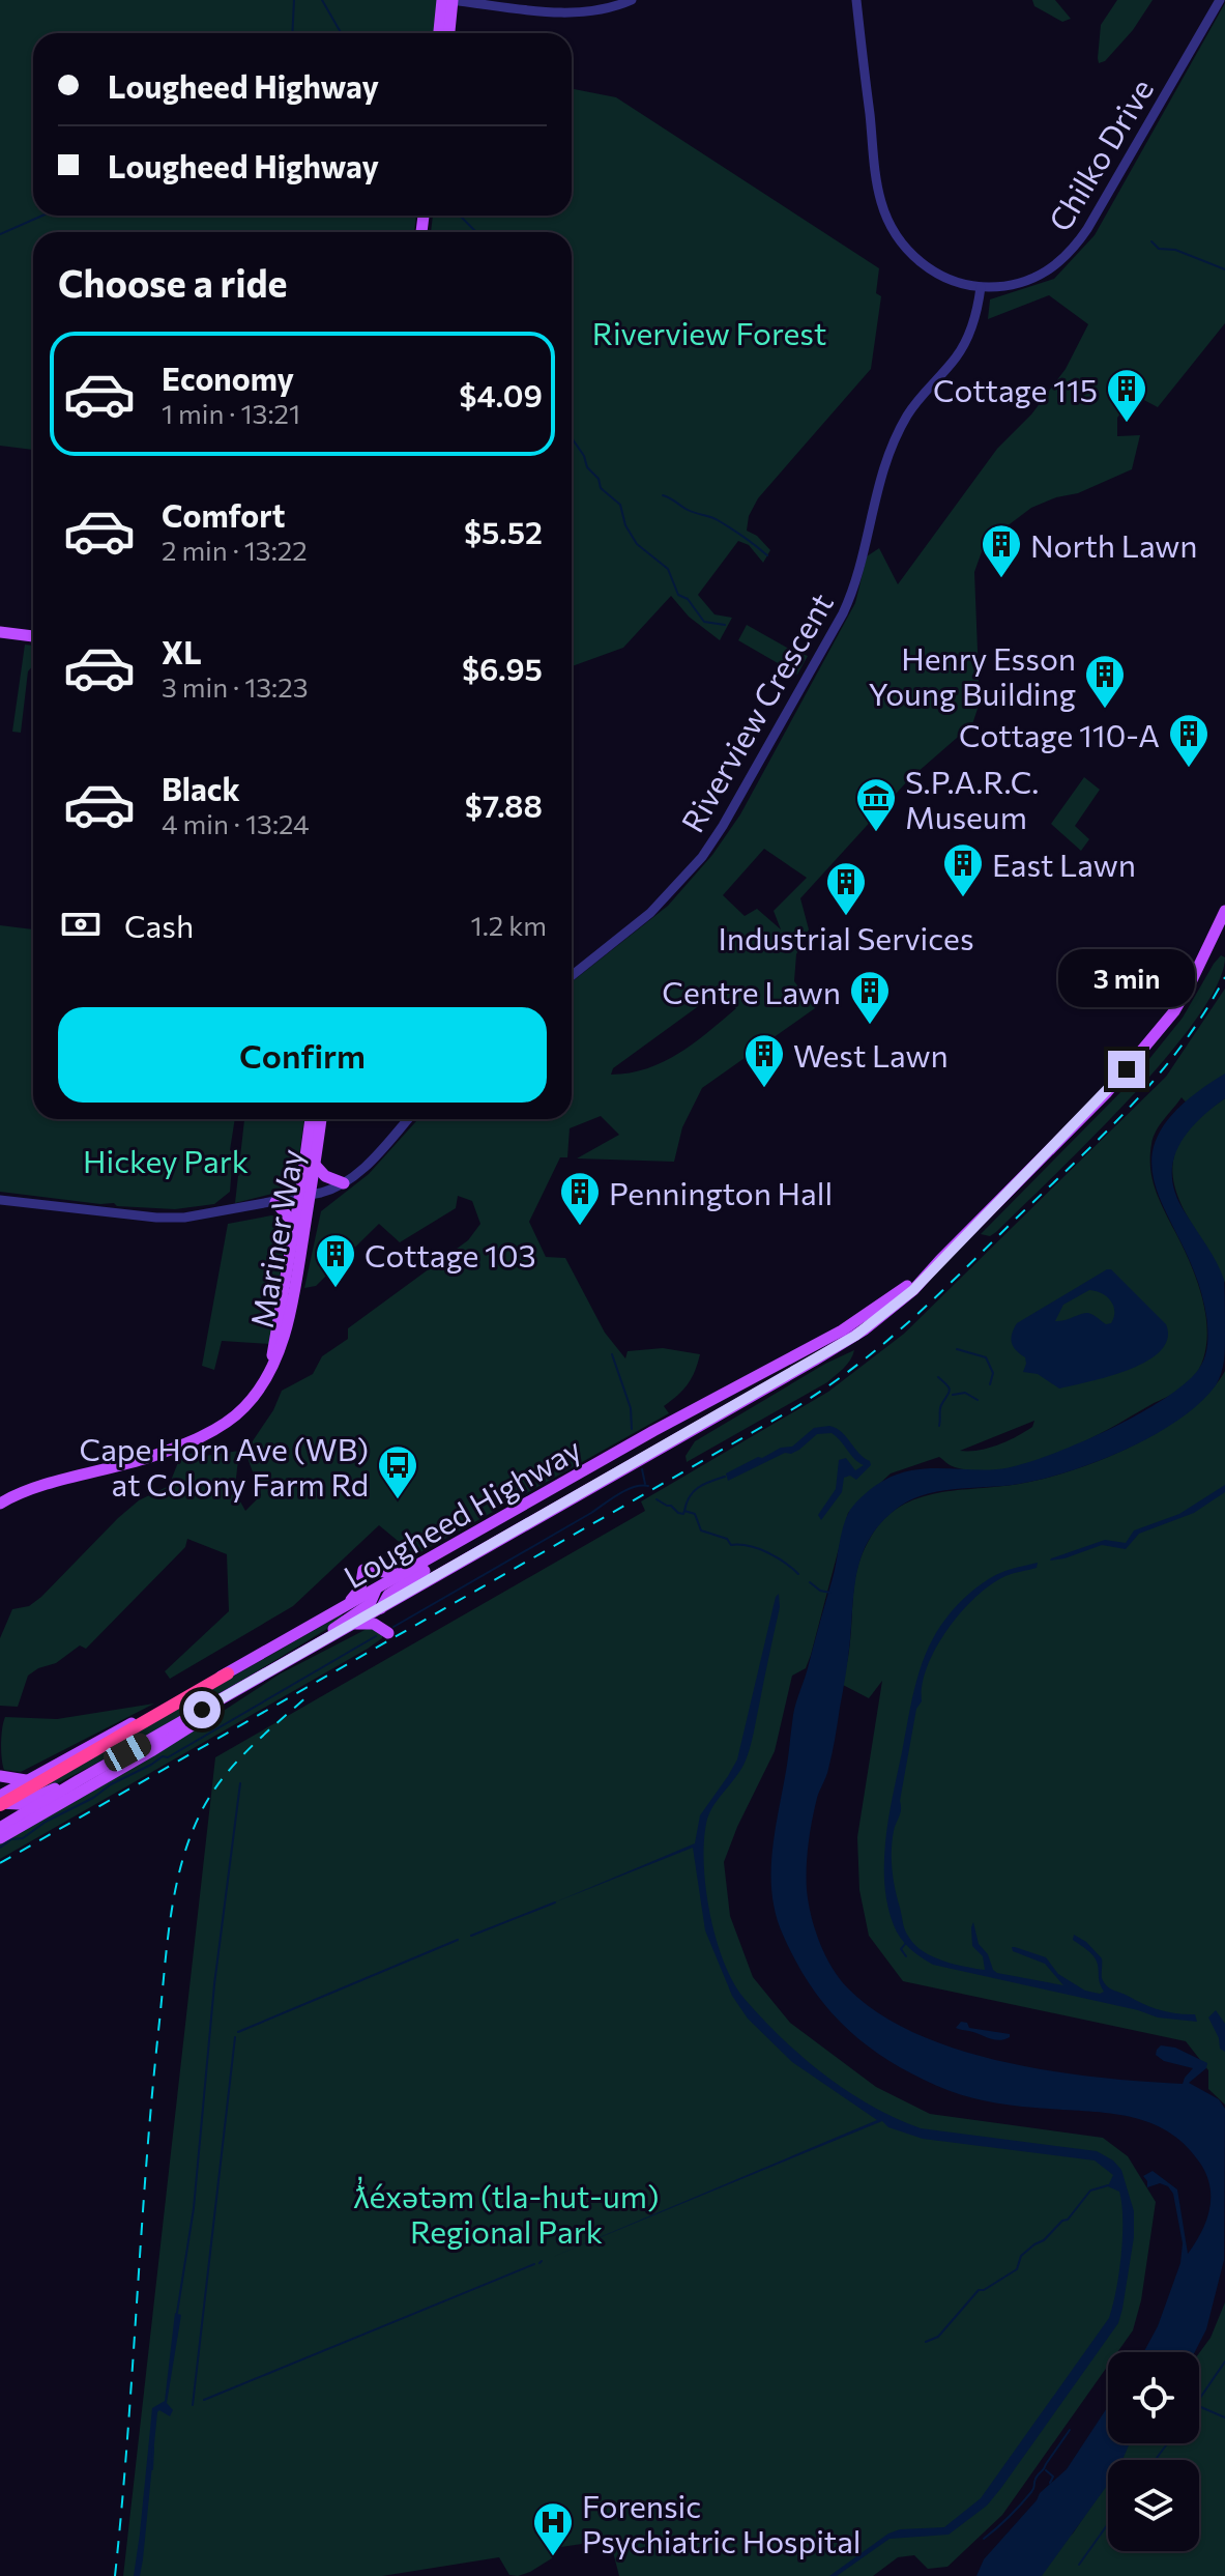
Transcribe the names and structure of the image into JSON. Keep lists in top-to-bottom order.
{
  "streets": {
    "main road": ["Mariner Way", "Lougheed Highway"],
    "street": ["Chilko Drive", "Riverview Crescent"]
  },
  "crossings": [
    ["Chilko Drive", "Riverview Crescent"]
  ],
  "parks": ["Riverview Forest", "Hickey Park", "ƛ̓éxətəm (tla-hut-um) Regional Park"],
  "places": {
    "building": [
      "Cottage 115",
      "North Lawn",
      "Henry Esson Young Building",
      "Cottage 110-A",
      "East Lawn",
      "Industrial Services",
      "Centre Lawn",
      "West Lawn",
      "Pennington Hall",
      "Cottage 103"
    ],
    "museum": ["S.P.A.R.C. Museum"],
    "bus stop": ["Cape Horn Ave (WB) at Colony Farm Rd"],
    "hospital": ["Forensic Psychiatric Hospital"]
  },
  "page": {
    "banner": ["Lougheed Highway", "Lougheed Highway"],
    "heading": "Choose a ride",
    "list": [
      {
        "name": "Economy",
        "note": "1 min · 13:21",
        "value": "$4.09"
      },
      {
        "name": "Comfort",
        "note": "2 min · 13:22",
        "value": "$5.52"
      },
      {
        "name": "XL",
        "note": "3 min · 13:23",
        "value": "$6.95"
      },
      {
        "name": "Black",
        "note": "4 min · 13:24",
        "value": "$7.88"
      }
    ],
    "pay": ["Cash", "1.2 km"],
    "bubble": "3 min",
    "buttons": "Confirm"
  }
}
